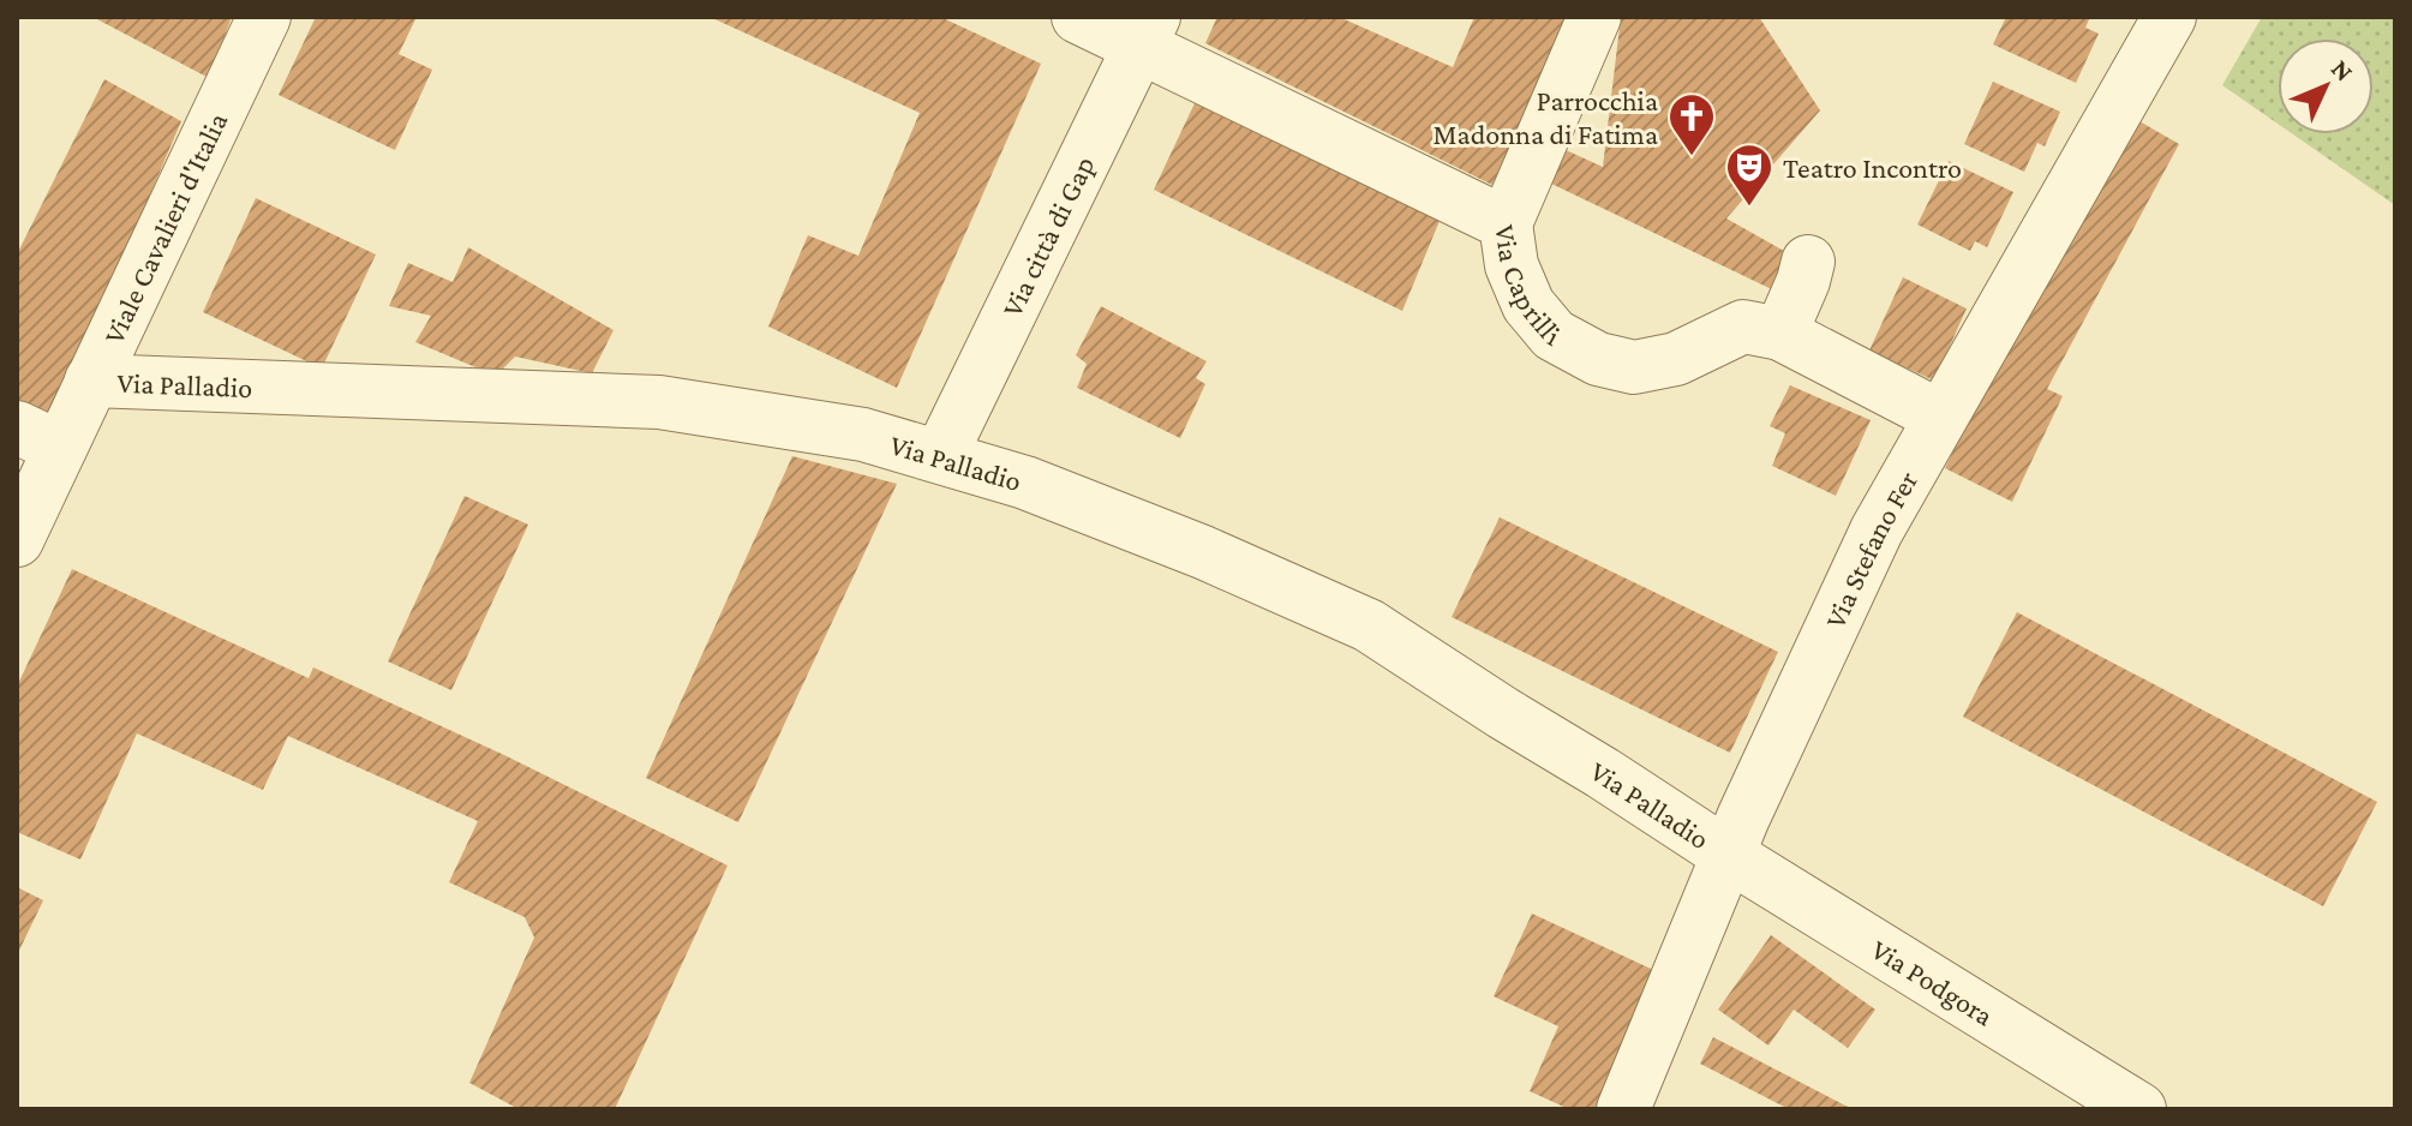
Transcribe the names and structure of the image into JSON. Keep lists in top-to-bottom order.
{
  "streets": {
    "street": [
      "Viale Cavalieri d'Italia",
      "Via città di Gap",
      "Via Caprilli",
      "Via Palladio",
      "Via Stefano Fer",
      "Via Podgora"
    ]
  },
  "crossings": [
    ["Viale Cavalieri d'Italia", "Via Palladio"],
    ["Via città di Gap", "Via Caprilli"],
    ["Via città di Gap", "Via Palladio"],
    ["Via Caprilli", "Via Stefano Fer"],
    ["Via Palladio", "Via Stefano Fer"],
    ["Via Palladio", "Via Podgora"],
    ["Via Stefano Fer", "Via Podgora"]
  ],
  "places": {
    "church": ["Parrocchia Madonna di Fatima"],
    "theatre": ["Teatro Incontro"]
  },
  "north": "top right"
}
